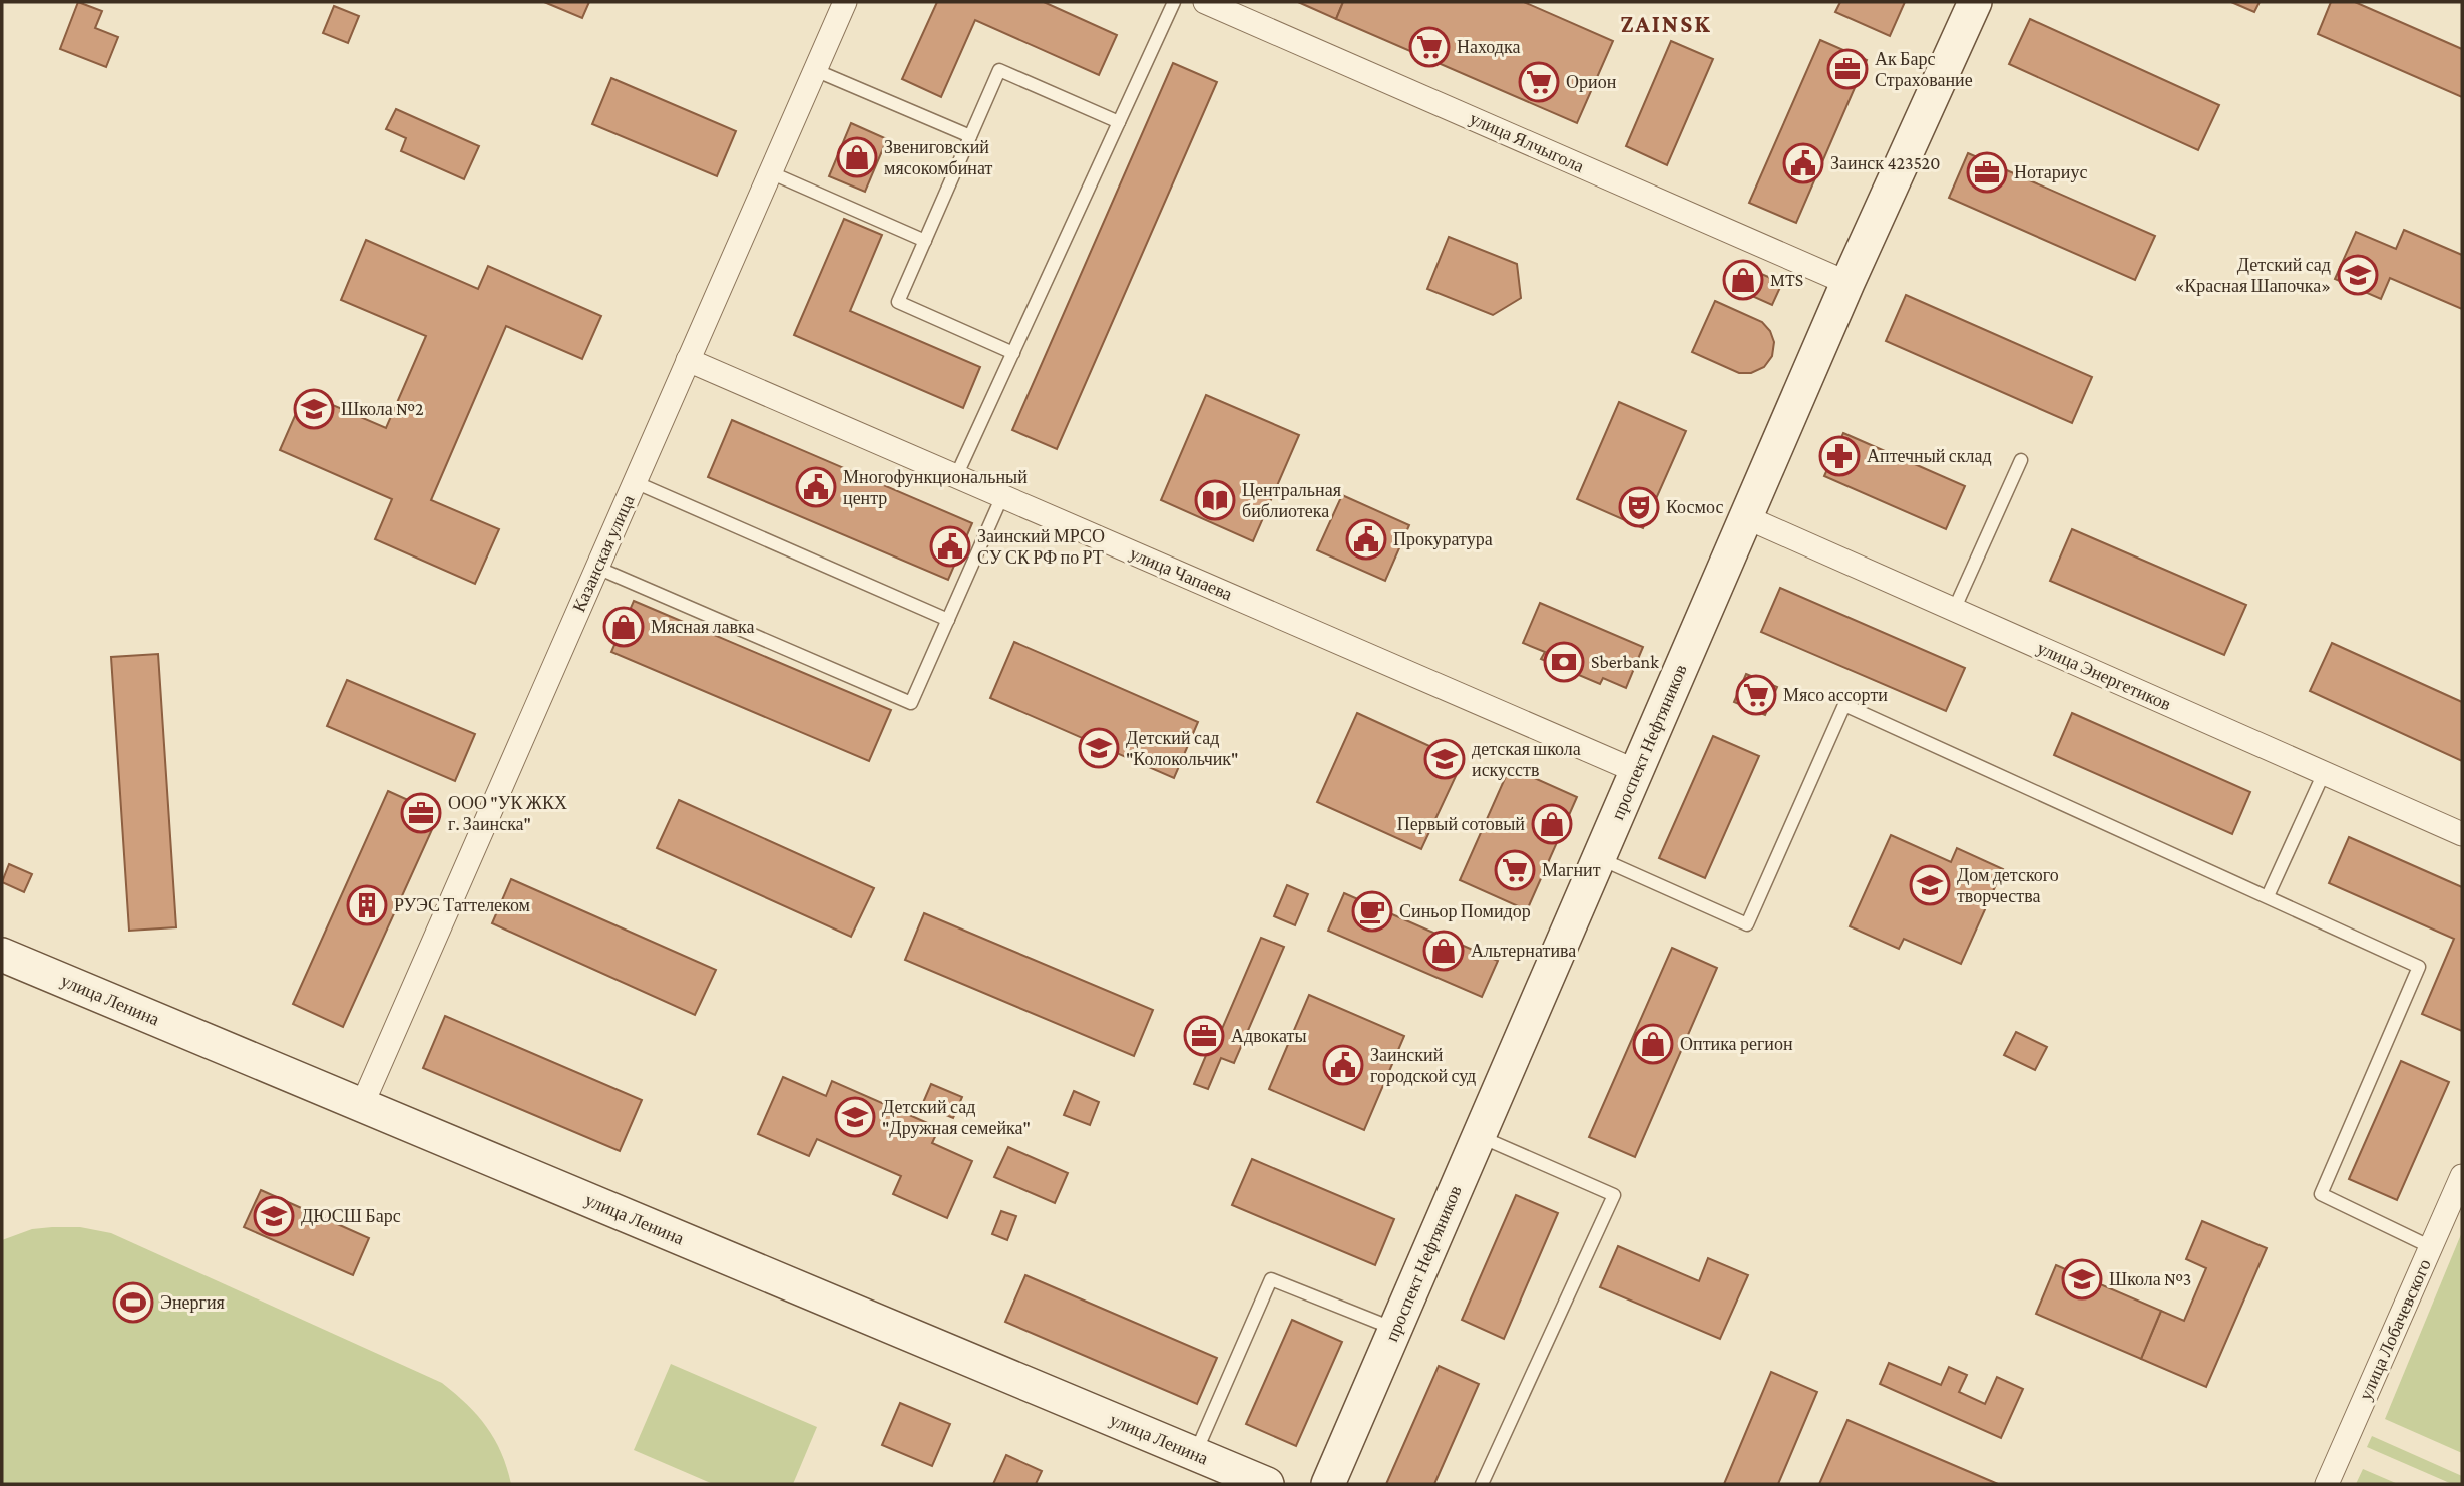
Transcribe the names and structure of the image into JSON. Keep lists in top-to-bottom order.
{
  "streets": {
    "main road": ["проспект Нефтяников", "улица Ленина"],
    "street": [
      "улица Ялчыгола",
      "Казанская улица",
      "улица Чапаева",
      "улица Энергетиков",
      "улица Лобачевского"
    ]
  },
  "crossings": [
    ["улица Ялчыгола", "проспект Нефтяников"],
    ["Казанская улица", "улица Чапаева"],
    ["Казанская улица", "улица Ленина"],
    ["улица Чапаева", "проспект Нефтяников"],
    ["улица Энергетиков", "проспект Нефтяников"]
  ],
  "districts": ["ZAINSK"],
  "places": {
    "supermarket": [
      "Находка",
      "Орион",
      "Мясо ассорти",
      "Магнит"
    ],
    "office": [
      "Ак Барс Страхование",
      "Нотариус",
      "ООО \"УК ЖКХ г. Заинска\"",
      "Адвокаты"
    ],
    "shop": [
      "Звениговский мясокомбинат",
      "MTS",
      "Мясная лавка",
      "Первый сотовый",
      "Альтернатива",
      "Оптика регион"
    ],
    "public building": [
      "Заинск 423520",
      "Многофункциональный центр",
      "Прокуратура",
      "Заинский МРСО СУ СК РФ по РТ",
      "Заинский городской суд"
    ],
    "school or university": [
      "Детский сад «Красная Шапочка»",
      "Школа №2",
      "Детский сад \"Колокольчик\"",
      "детская школа искусств",
      "Дом детского творчества",
      "Детский сад \"Дружная семейка\"",
      "ДЮСШ Барс",
      "Школа №3"
    ],
    "pharmacy": ["Аптечный склад"],
    "library": ["Центральная библиотека"],
    "theatre": ["Космос"],
    "bank": ["Sberbank"],
    "building": ["РУЭС Таттелеком"],
    "cafe": ["Синьор Помидор"],
    "sports": ["Энергия"]
  }
}
